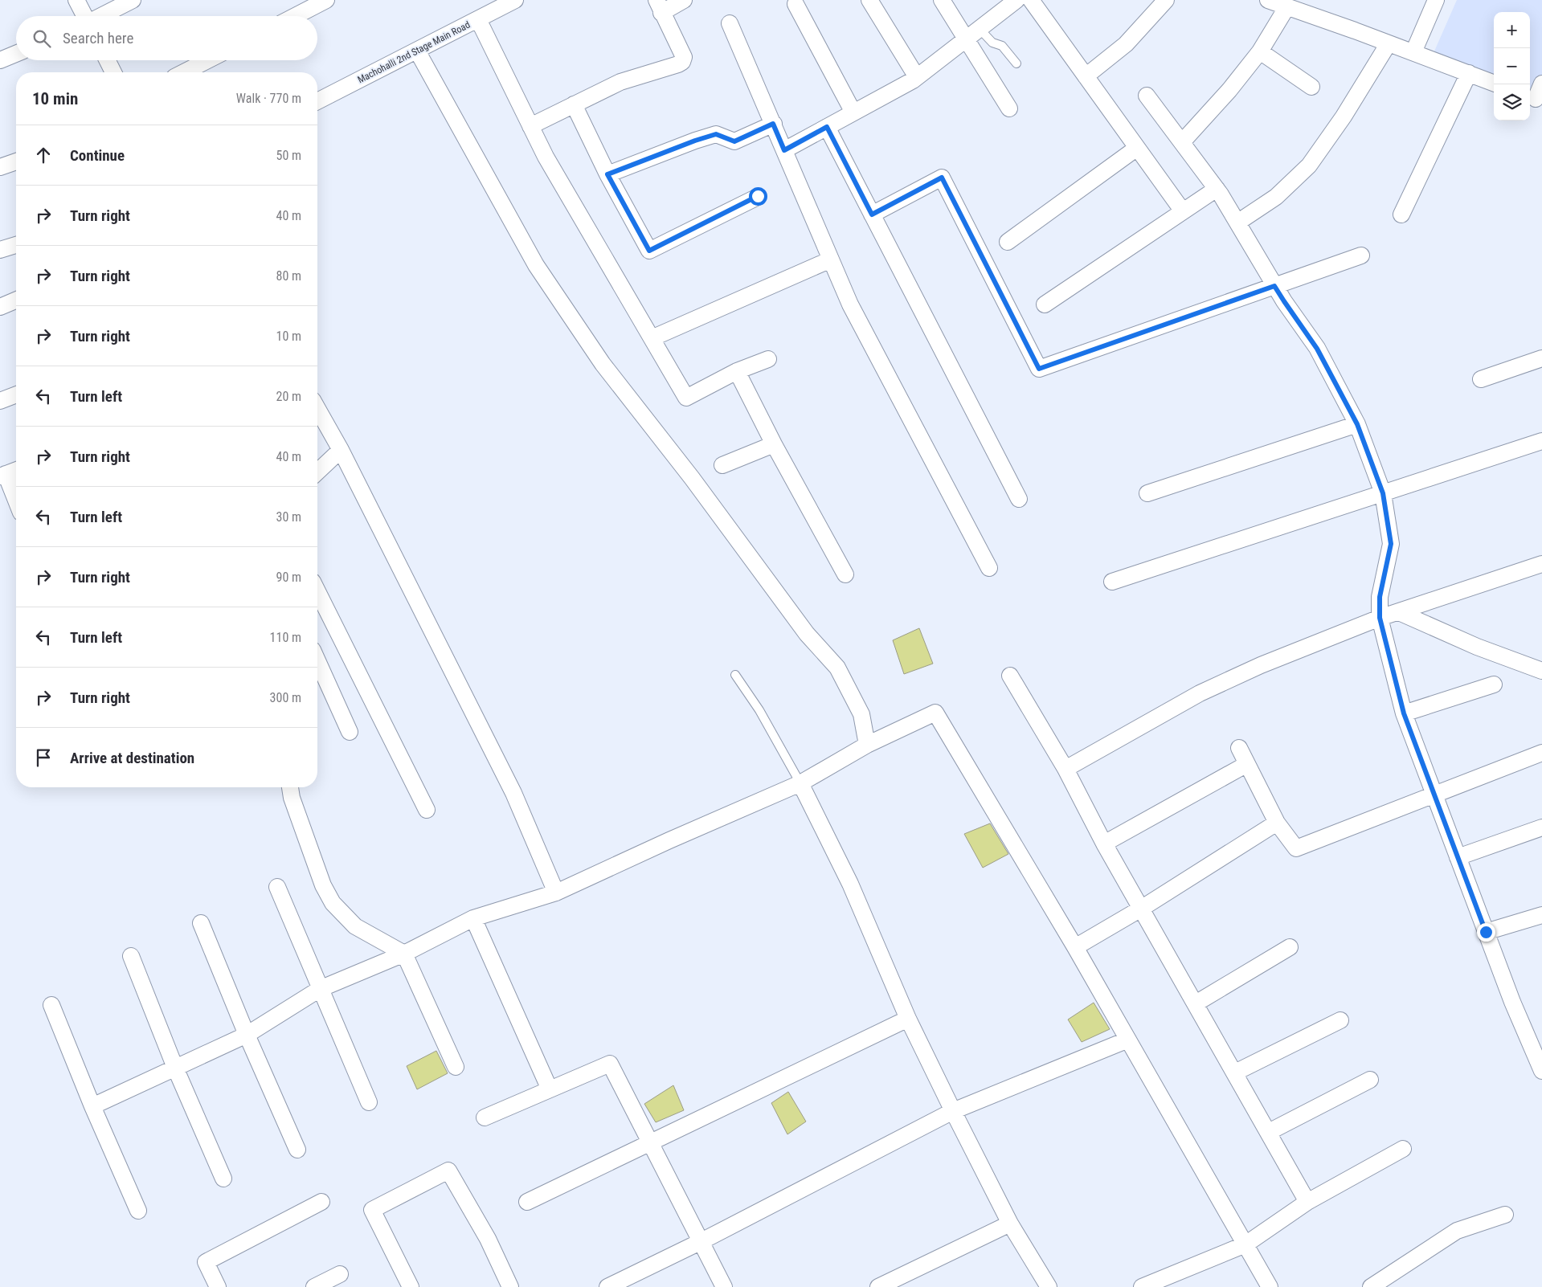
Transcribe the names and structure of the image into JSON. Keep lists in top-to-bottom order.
{
  "streets": {
    "street": ["Machohalli 2nd Stage Main Road"]
  },
  "page": {
    "map_buttons": ["+", "−"],
    "search": "Search here",
    "heading": ["10 min", "Walk · 770 m"],
    "list": [
      ["Continue", "50 m"],
      ["Turn right", "40 m"],
      ["Turn right", "80 m"],
      ["Turn right", "10 m"],
      ["Turn left", "20 m"],
      ["Turn right", "40 m"],
      ["Turn left", "30 m"],
      ["Turn right", "90 m"],
      ["Turn left", "110 m"],
      ["Turn right", "300 m"],
      "Arrive at destination"
    ]
  }
}
